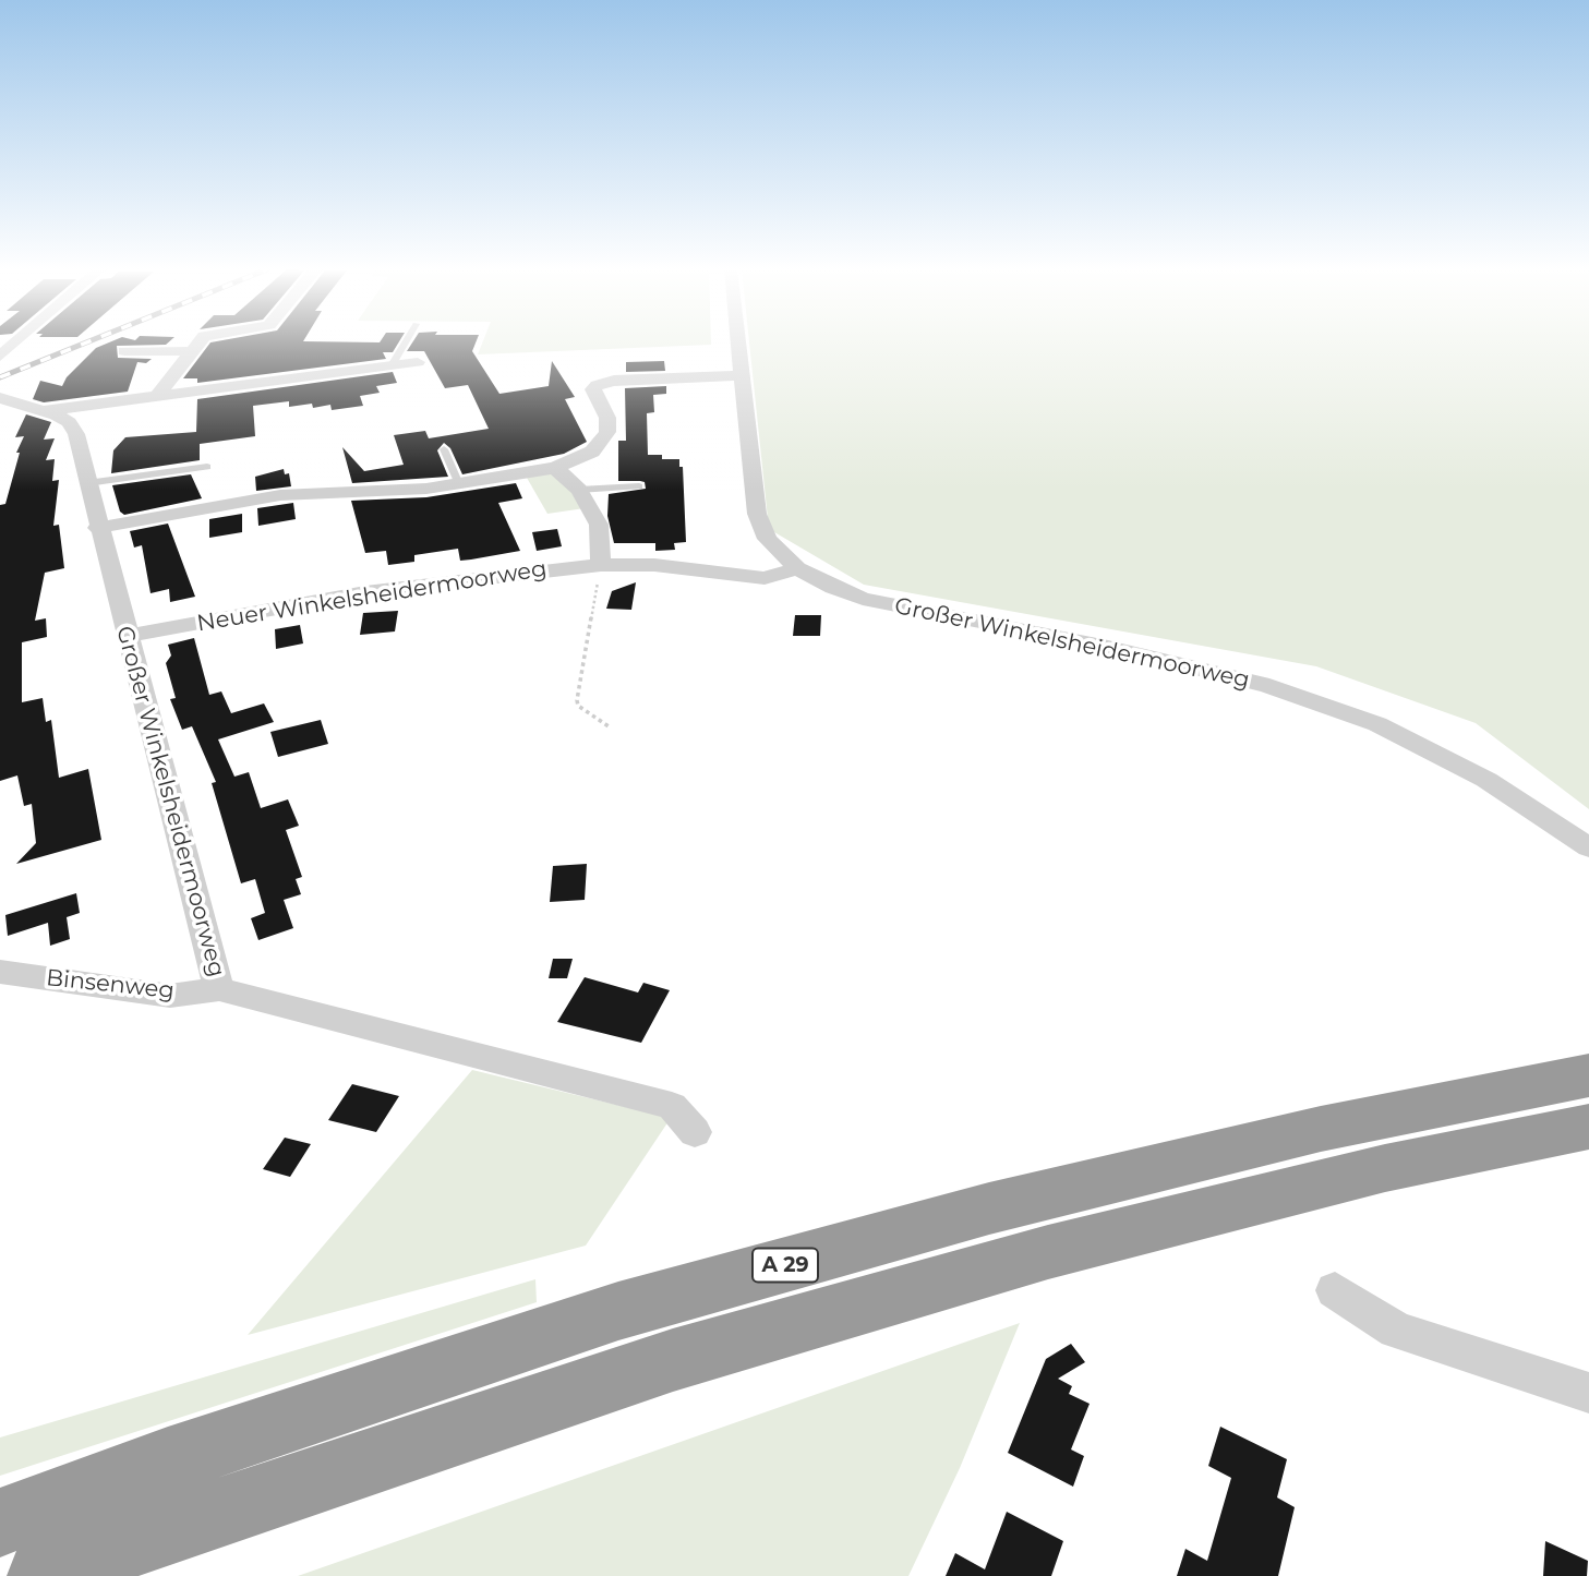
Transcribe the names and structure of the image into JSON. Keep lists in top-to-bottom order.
{
  "streets": {
    "highway": ["A 29"],
    "street": ["Neuer Winkelsheidermoorweg", "Großer Winkelsheidermoorweg", "Binsenweg"]
  },
  "crossings": [
    ["Neuer Winkelsheidermoorweg", "Großer Winkelsheidermoorweg"],
    ["Großer Winkelsheidermoorweg", "Binsenweg"]
  ]
}
